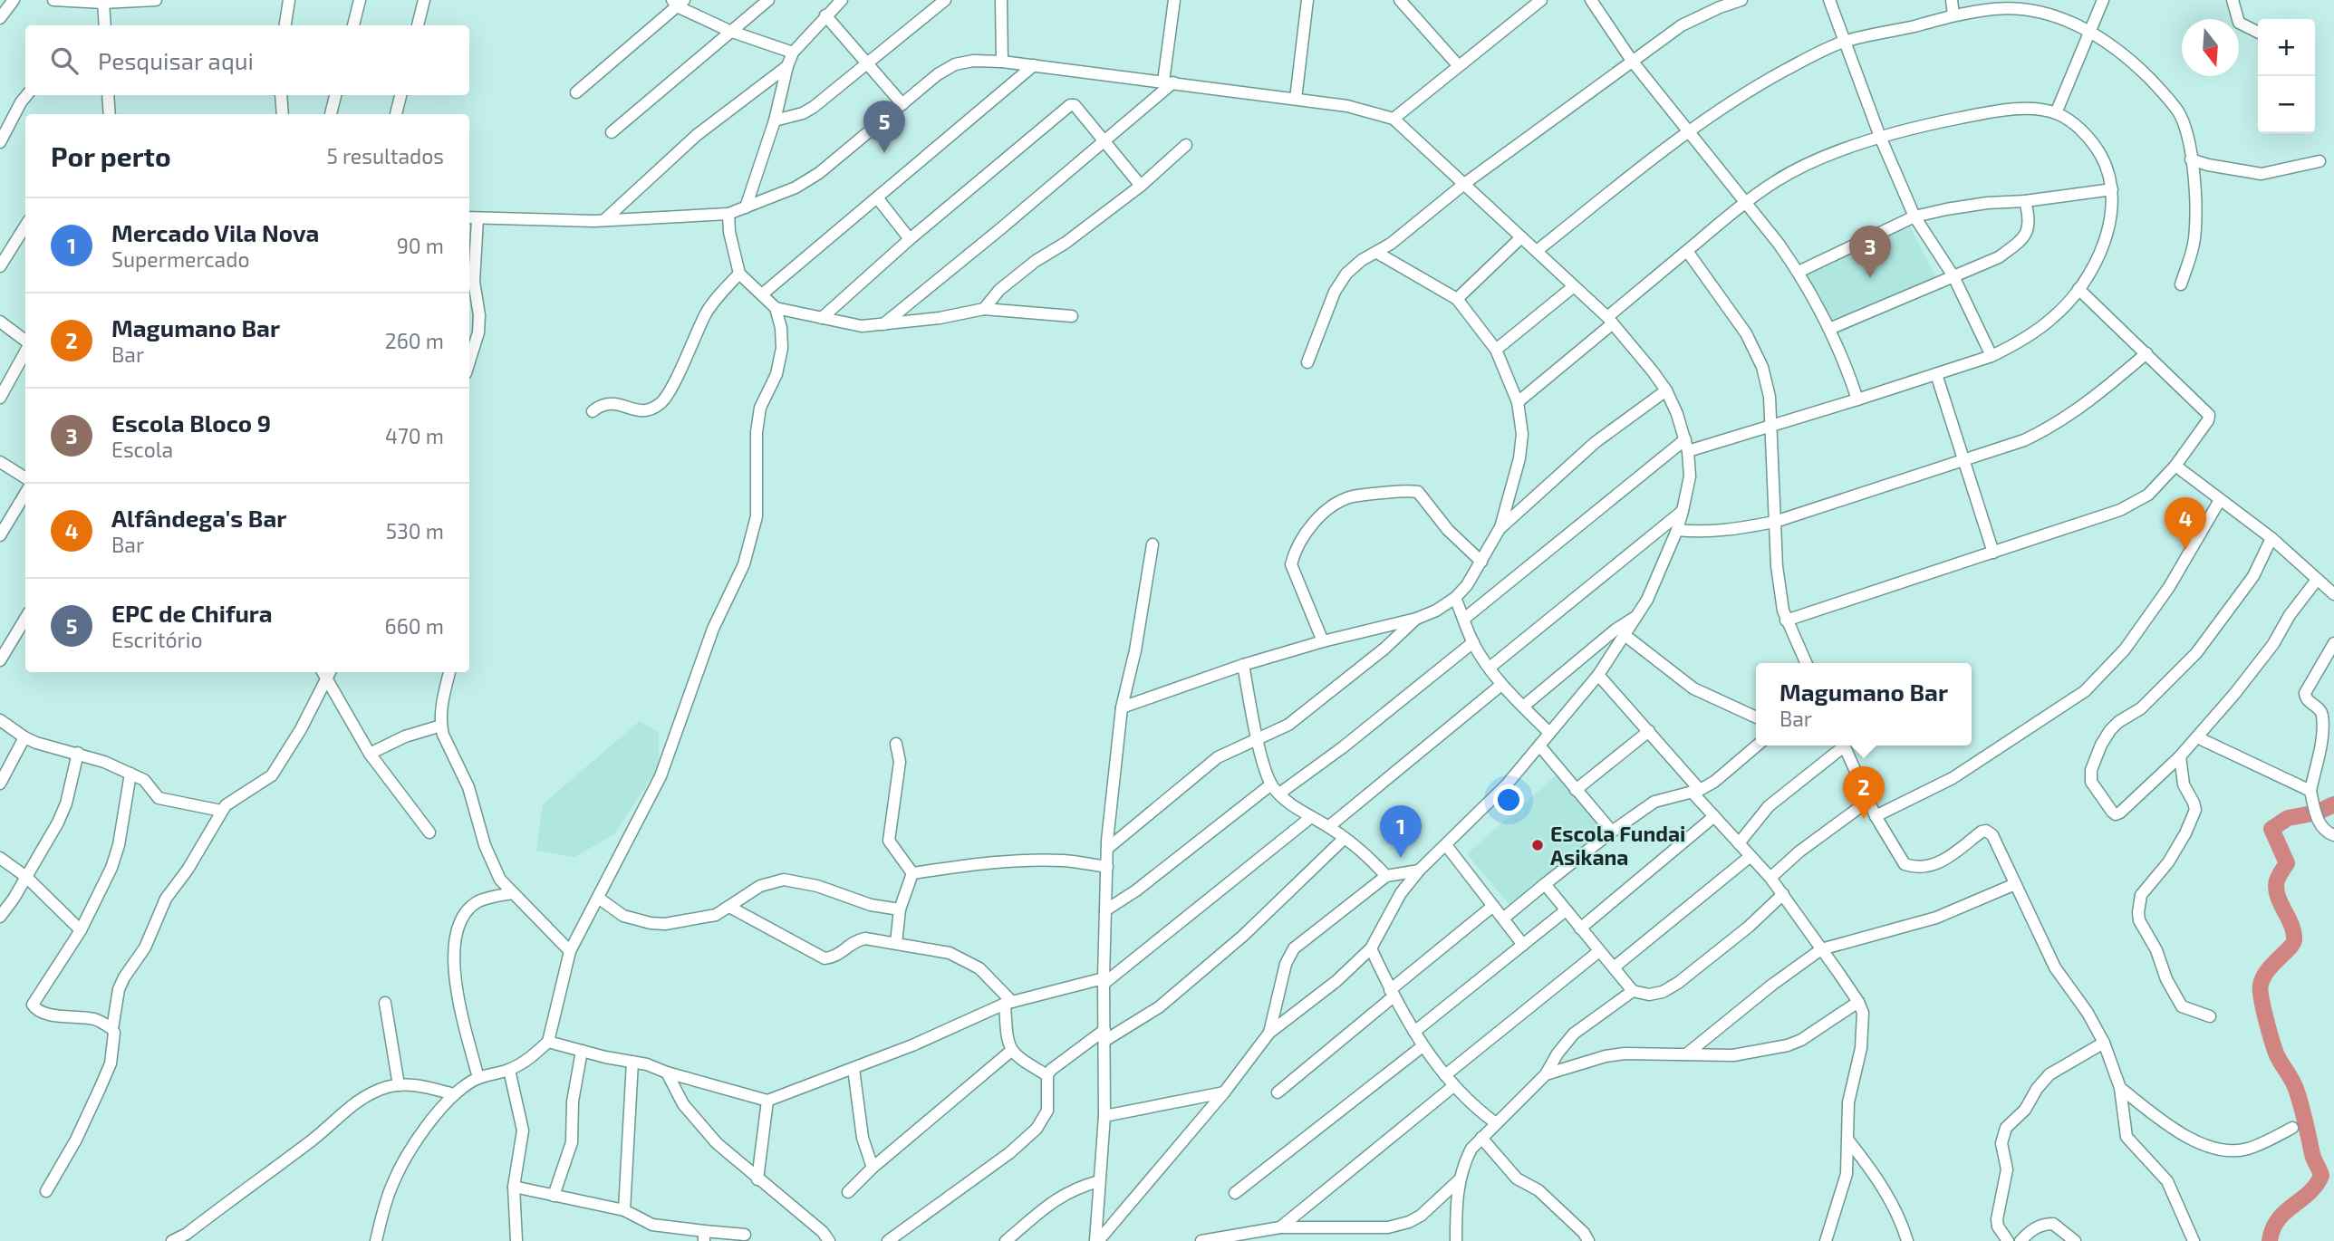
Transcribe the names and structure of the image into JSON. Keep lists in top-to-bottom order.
{
  "places": ["Escola Fundai Asikana"],
  "north": "bottom",
  "page": {
    "map_buttons": ["+", "−"],
    "search": "Pesquisar aqui",
    "pins": [
      "5",
      "3",
      "4",
      "2",
      "1"
    ],
    "heading": ["Por perto", "5 resultados"],
    "list": [
      {
        "mark": "1",
        "name": "Mercado Vila Nova",
        "note": "Supermercado",
        "value": "90 m"
      },
      {
        "mark": "2",
        "name": "Magumano Bar",
        "note": "Bar",
        "value": "260 m"
      },
      {
        "mark": "3",
        "name": "Escola Bloco 9",
        "note": "Escola",
        "value": "470 m"
      },
      {
        "mark": "4",
        "name": "Alfândega's Bar",
        "note": "Bar",
        "value": "530 m"
      },
      {
        "mark": "5",
        "name": "EPC de Chifura",
        "note": "Escritório",
        "value": "660 m"
      }
    ],
    "popup": ["Magumano Bar", "Bar"]
  }
}
